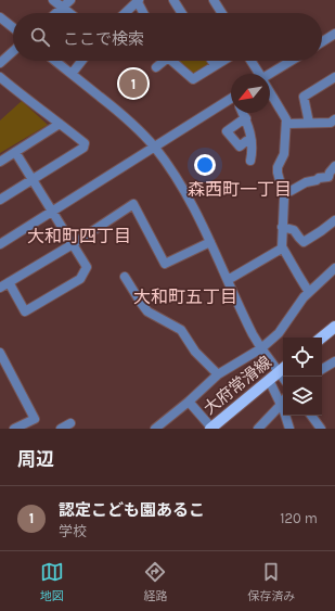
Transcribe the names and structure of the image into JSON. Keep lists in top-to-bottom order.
{
  "streets": {
    "main road": ["大府常滑線"]
  },
  "districts": ["森西町一丁目", "大和町四丁目", "大和町五丁目"],
  "north": "bottom left",
  "page": {
    "search": "ここで検索",
    "pins": "1",
    "heading": "周辺",
    "list": [
      {
        "mark": "1",
        "name": "認定こども園あるこ",
        "note": "学校",
        "value": "120 m"
      }
    ],
    "nav": ["地図", "経路", "保存済み"]
  }
}
